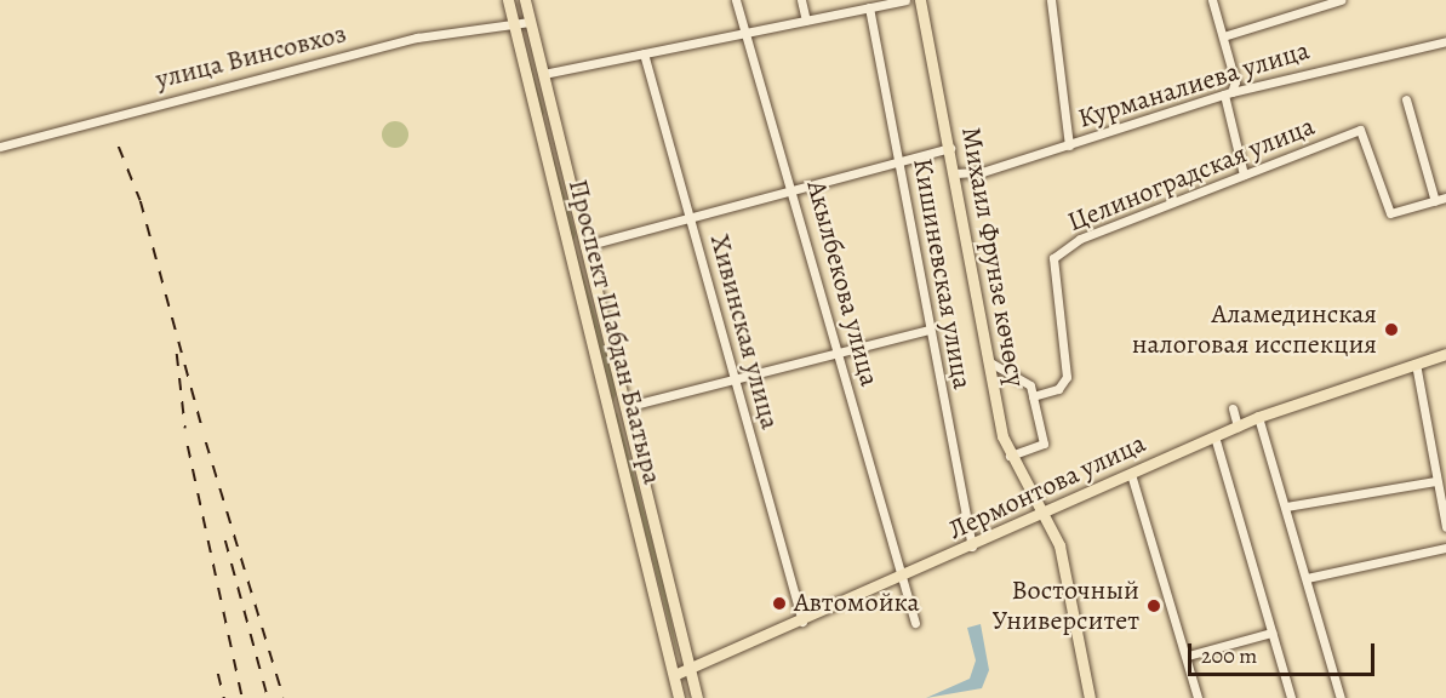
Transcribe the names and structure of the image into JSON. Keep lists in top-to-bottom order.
{
  "streets": {
    "main road": ["Михаил Фрунзе көчөсү", "Проспект Шабдан Баатыра", "Лермонтова улица"],
    "street": [
      "улица Винсовхоз",
      "Курманалиева улица",
      "Целиноградская улица",
      "Кишиневская улица",
      "Акылбекова улица",
      "Хивинская улица"
    ]
  },
  "crossings": [
    ["улица Винсовхоз", "Проспект Шабдан Баатыра"],
    ["Курманалиева улица", "Михаил Фрунзе көчөсү"],
    ["Михаил Фрунзе көчөсү", "Лермонтова улица"],
    ["Кишиневская улица", "Лермонтова улица"],
    ["Акылбекова улица", "Лермонтова улица"],
    ["Проспект Шабдан Баатыра", "Лермонтова улица"],
    ["Хивинская улица", "Лермонтова улица"]
  ],
  "places": ["Аламединская налоговая исспекция", "Автомойка", "Восточный Университет"],
  "scale_bar": "200 m"
}
